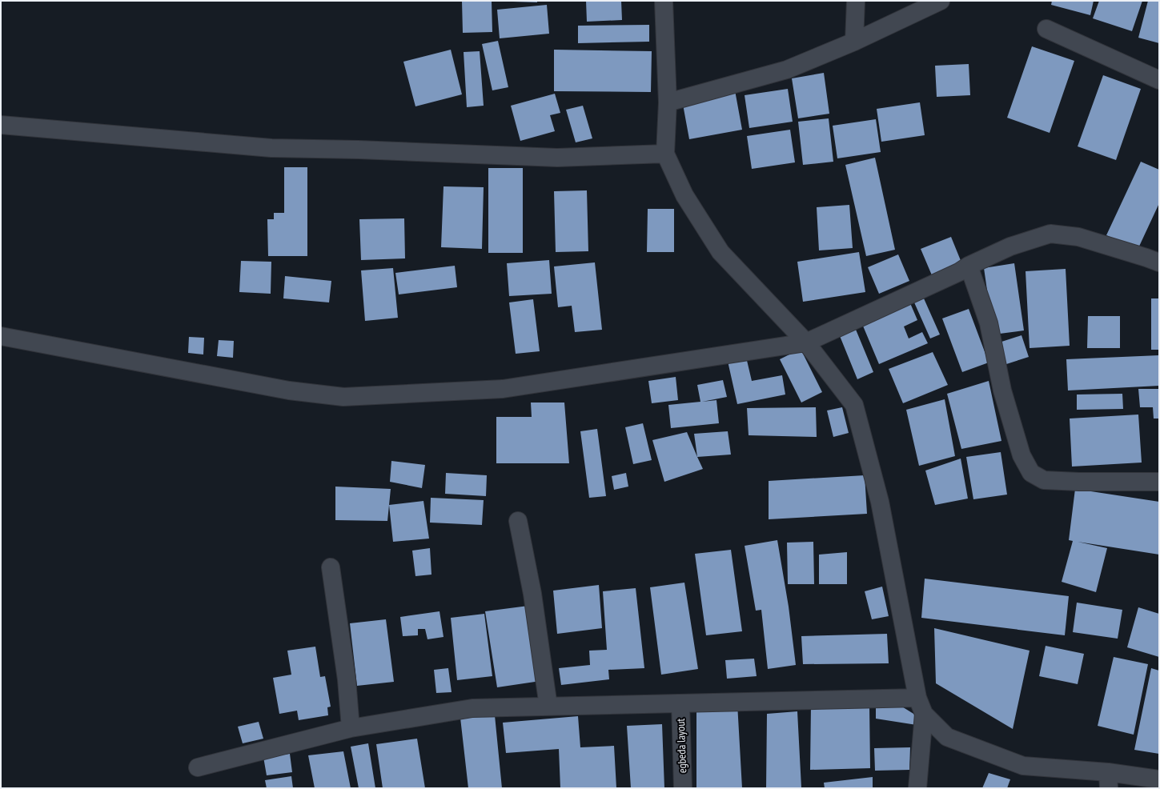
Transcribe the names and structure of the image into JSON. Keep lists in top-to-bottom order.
{
  "streets": {
    "street": ["egbeda layout"]
  }
}
